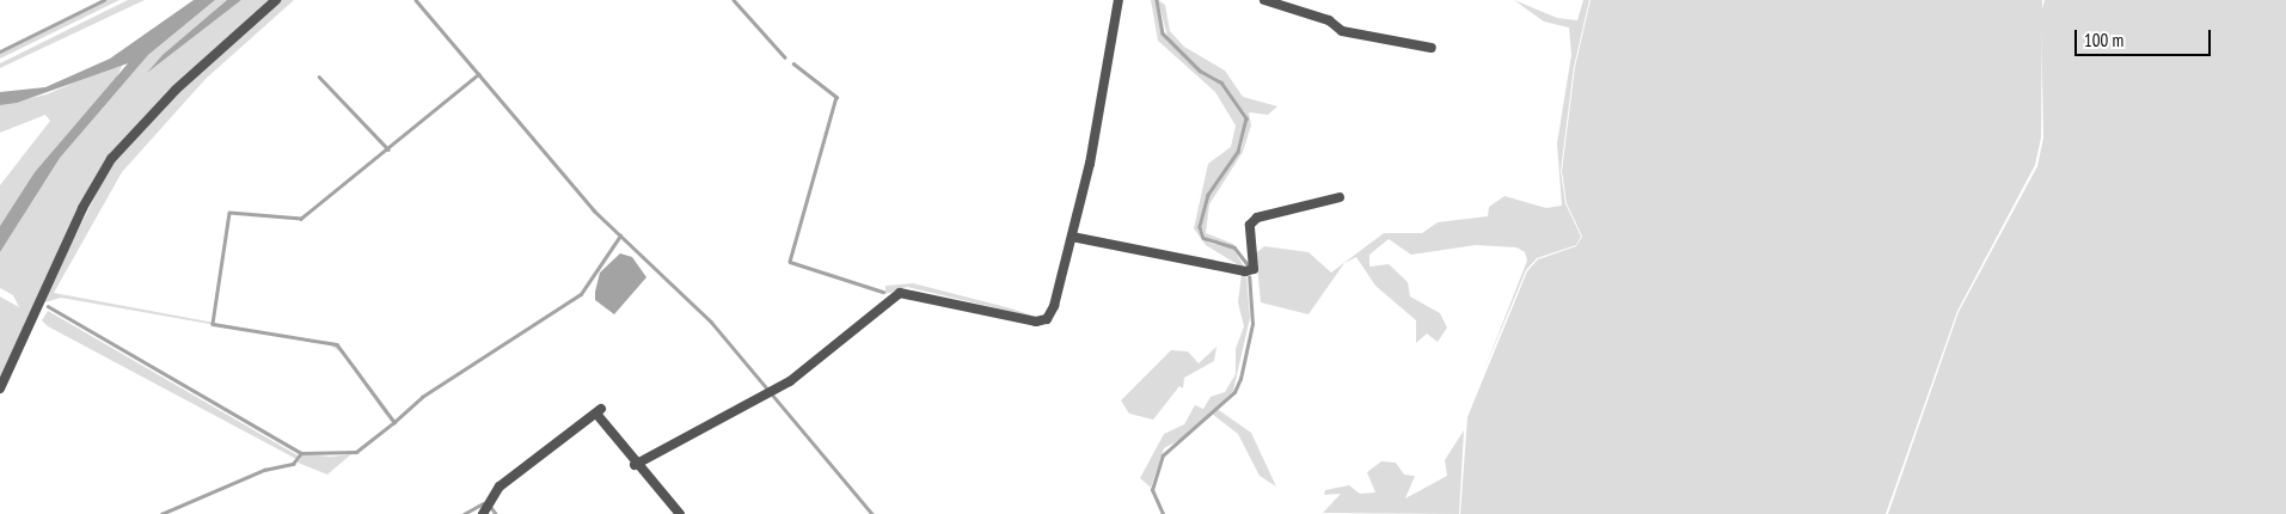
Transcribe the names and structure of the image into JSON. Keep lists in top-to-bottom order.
{
  "scale_bar": "100 m"
}
